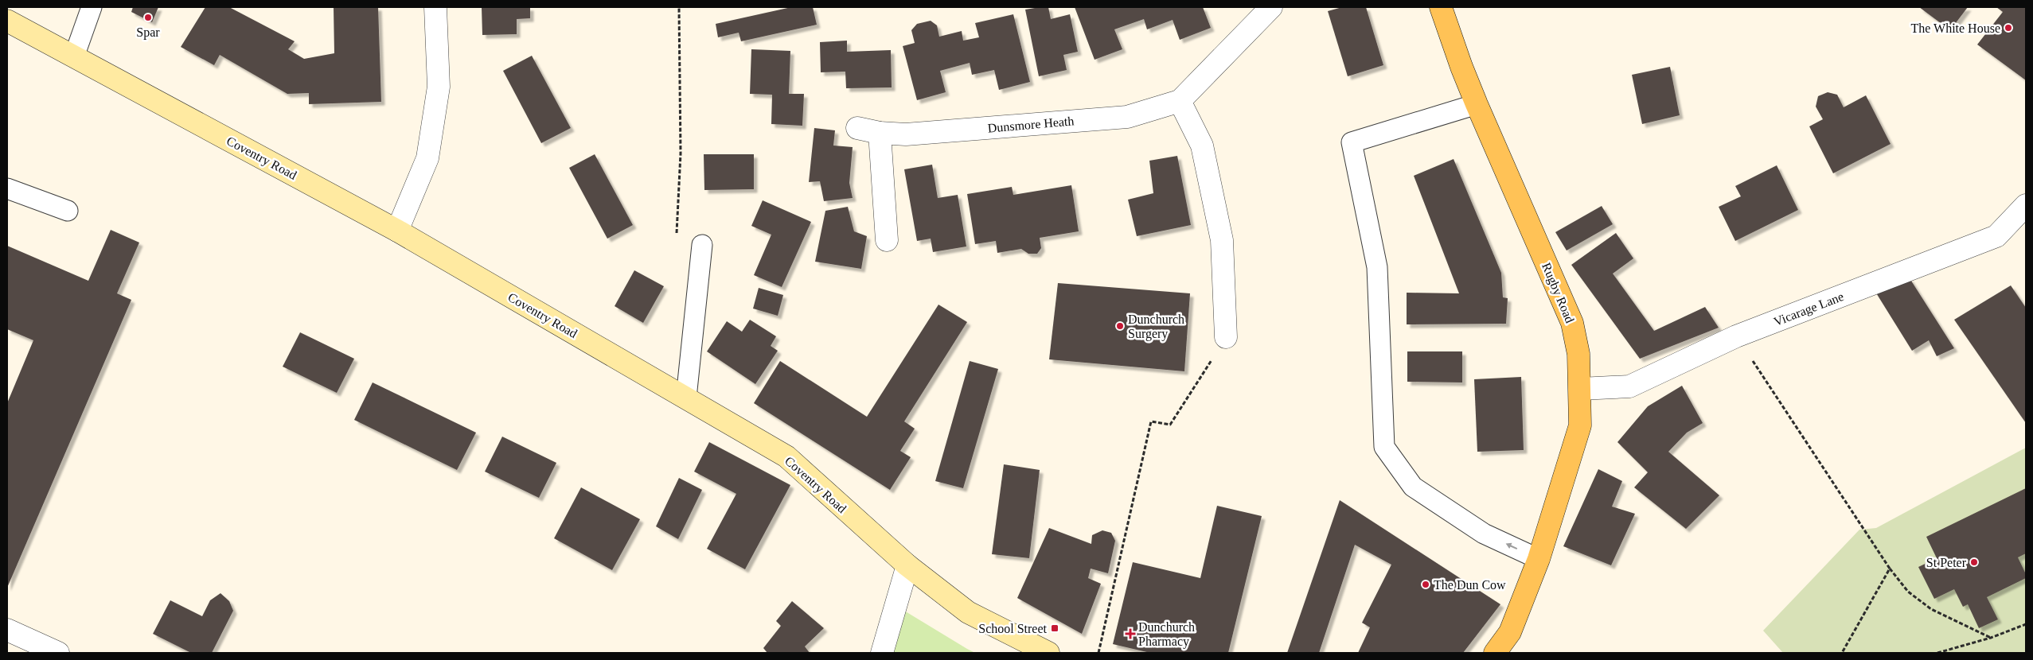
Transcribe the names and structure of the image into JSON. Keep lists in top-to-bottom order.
{
  "streets": {
    "main road": ["Coventry Road", "Rugby Road"],
    "street": ["Dunsmore Heath", "Vicarage Lane"]
  },
  "crossings": [
    ["Rugby Road", "Vicarage Lane"]
  ],
  "places": {
    "other": [
      "Spar",
      "The White House",
      "Dunchurch Surgery",
      "St Peter",
      "The Dun Cow"
    ],
    "transit": ["School Street"],
    "health": ["Dunchurch Pharmacy"]
  }
}
